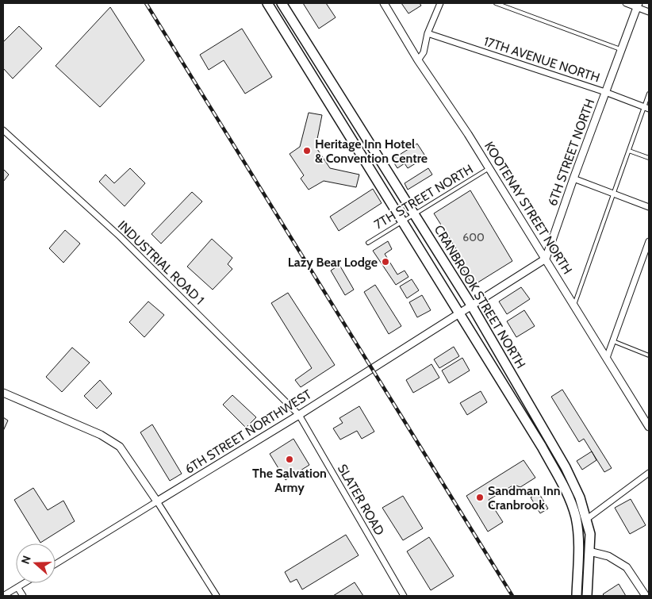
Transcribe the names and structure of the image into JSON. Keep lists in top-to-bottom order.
{
  "streets": {
    "highway": ["CRANBROOK STREET NORTH"],
    "street": [
      "17TH AVENUE NORTH",
      "6TH STREET NORTH",
      "KOOTENAY STREET NORTH",
      "INDUSTRIAL ROAD 1",
      "6TH STREET NORTHWEST",
      "SLATER ROAD"
    ],
    "lane": ["7TH STREET NORTH"]
  },
  "crossings": [
    ["17TH AVENUE NORTH", "6TH STREET NORTH"],
    ["6TH STREET NORTH", "KOOTENAY STREET NORTH"],
    ["7TH STREET NORTH", "KOOTENAY STREET NORTH"],
    ["7TH STREET NORTH", "CRANBROOK STREET NORTH"],
    ["INDUSTRIAL ROAD 1", "6TH STREET NORTHWEST"],
    ["INDUSTRIAL ROAD 1", "SLATER ROAD"],
    ["CRANBROOK STREET NORTH", "6TH STREET NORTHWEST"],
    ["6TH STREET NORTHWEST", "SLATER ROAD"]
  ],
  "places": [
    "Heritage Inn Hotel & Convention Centre",
    "Lazy Bear Lodge",
    "The Salvation Army",
    "Sandman Inn Cranbrook"
  ],
  "house_numbers": ["600"],
  "north": "left"
}
